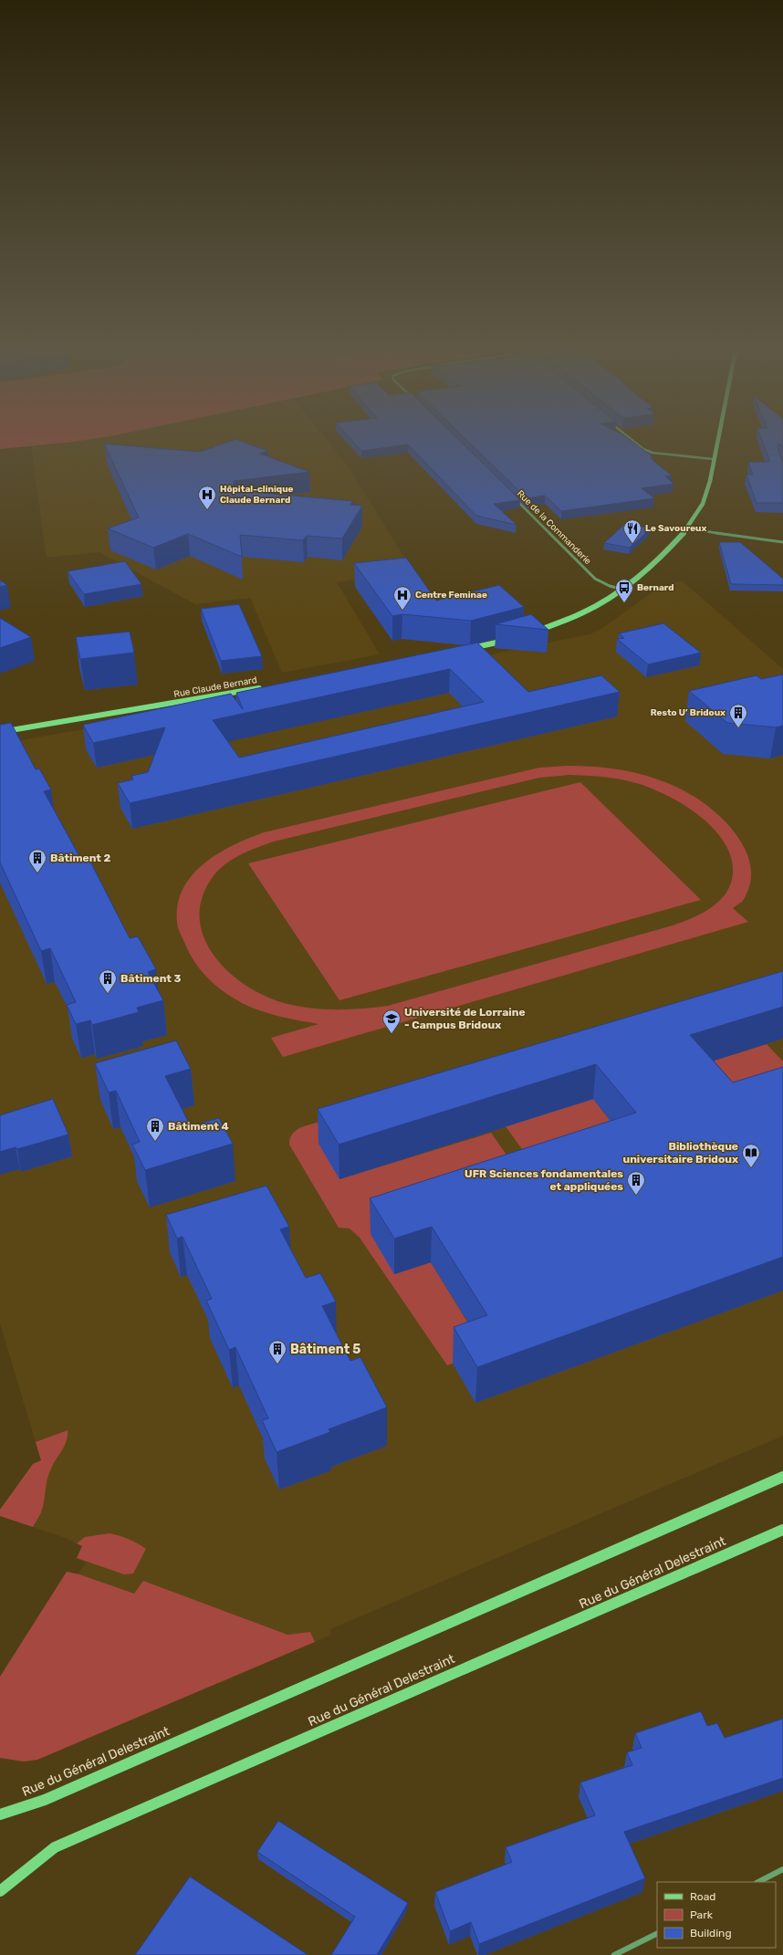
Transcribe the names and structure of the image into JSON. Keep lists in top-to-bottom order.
{
  "streets": {
    "street": ["Rue de la Commanderie", "Rue Claude Bernard", "Rue du Général Delestraint"]
  },
  "places": {
    "hospital": ["Hôpital-clinique Claude Bernard", "Centre Feminae"],
    "restaurant": ["Le Savoureux"],
    "bus stop": ["Bernard"],
    "building": [
      "Resto U’ Bridoux",
      "Bâtiment 2",
      "Bâtiment 3",
      "Bâtiment 4",
      "UFR Sciences fondamentales et appliquées",
      "Bâtiment 5"
    ],
    "school or university": ["Université de Lorraine - Campus Bridoux"],
    "library": ["Bibliothèque universitaire Bridoux"]
  },
  "legend": ["Road", "Park", "Building"]
}
